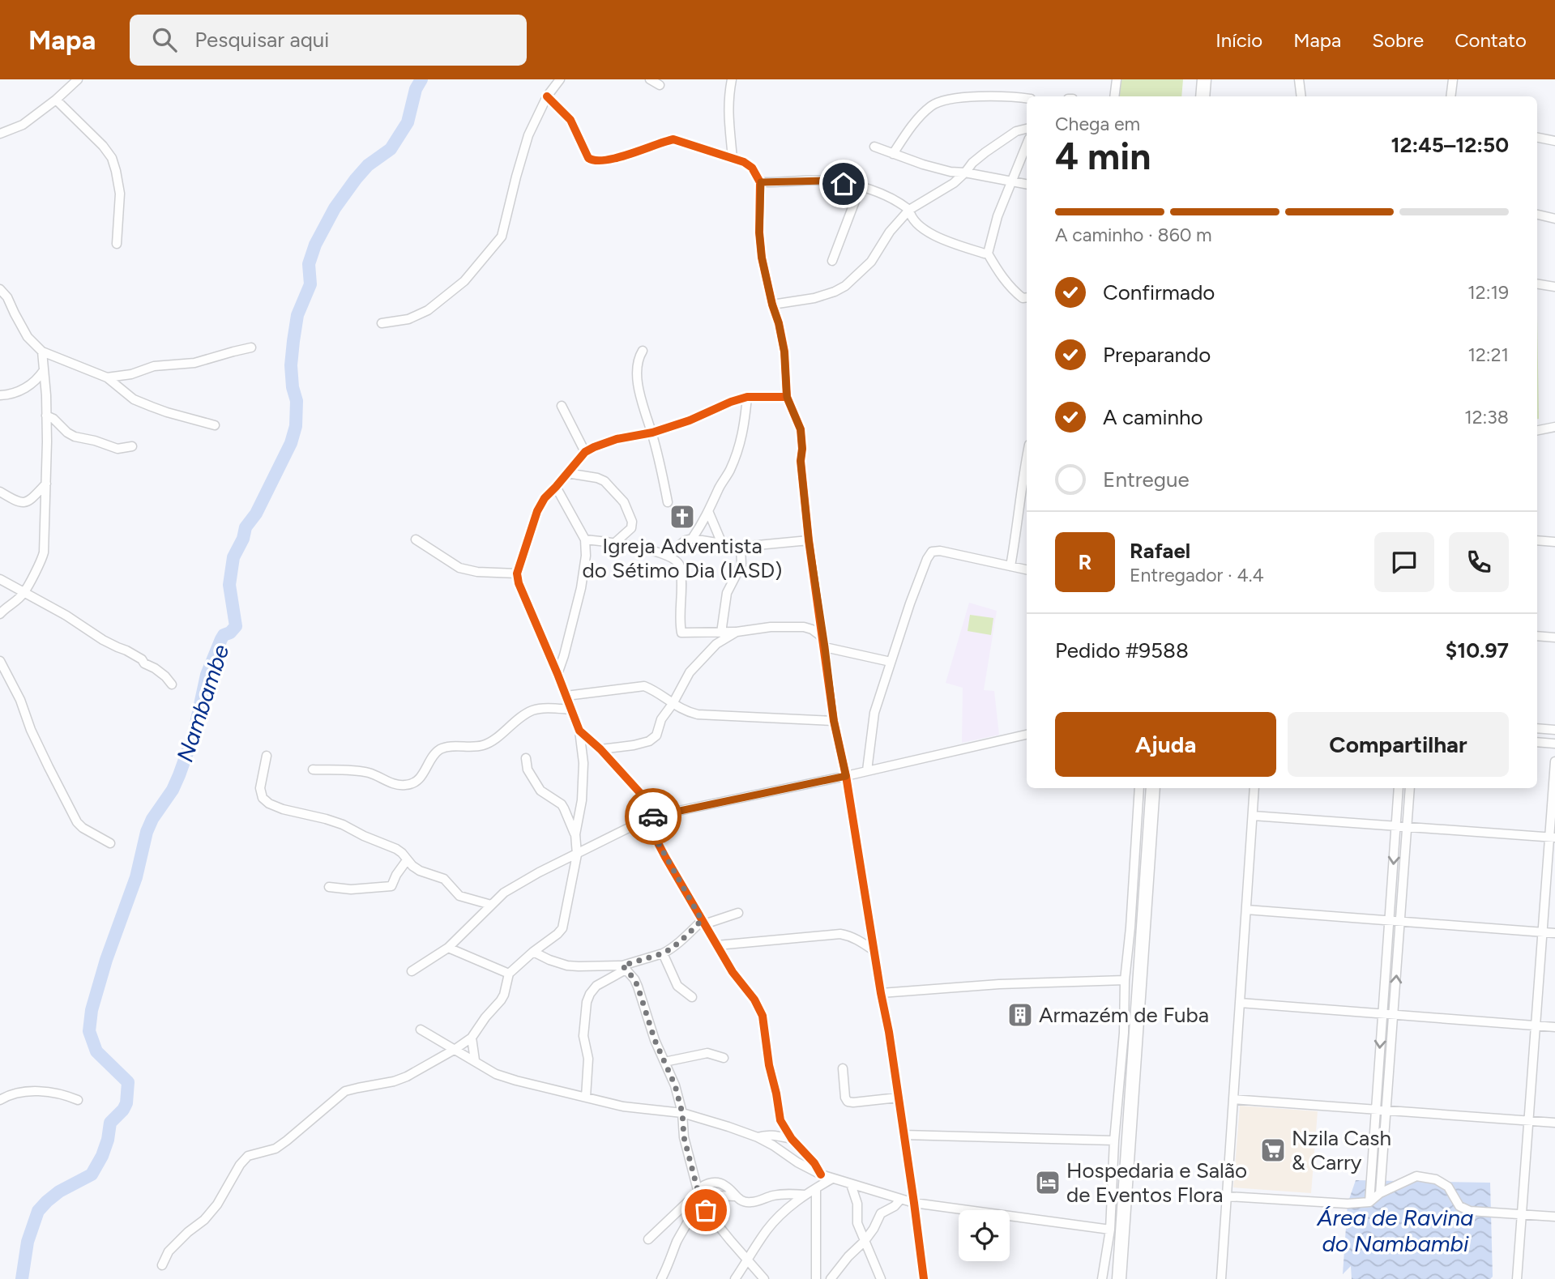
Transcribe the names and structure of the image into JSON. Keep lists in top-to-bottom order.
{
  "water": ["Nambambe", "Área de Ravina do Nambambi"],
  "places": {
    "church": ["Igreja Adventista do Sétimo Dia (IASD)"],
    "building": ["Armazém de Fuba"],
    "supermarket": ["Nzila Cash & Carry"],
    "hotel": ["Hospedaria e Salão de Eventos Flora"]
  },
  "page": {
    "header": "Mapa",
    "search": "Pesquisar aqui",
    "nav": [
      "Início",
      "Mapa",
      "Sobre",
      "Contato"
    ],
    "heading": ["4 min", "Chega em", "12:45–12:50"],
    "panel": [
      "Rafael",
      "Entregador · 4.4",
      "Pedido #9588",
      "$10.97"
    ],
    "bar": "A caminho · 860 m",
    "list": [
      ["Confirmado", "12:19"],
      ["Preparando", "12:21"],
      ["A caminho", "12:38"],
      "Entregue"
    ],
    "round": "R",
    "buttons": ["Ajuda", "Compartilhar"]
  }
}
